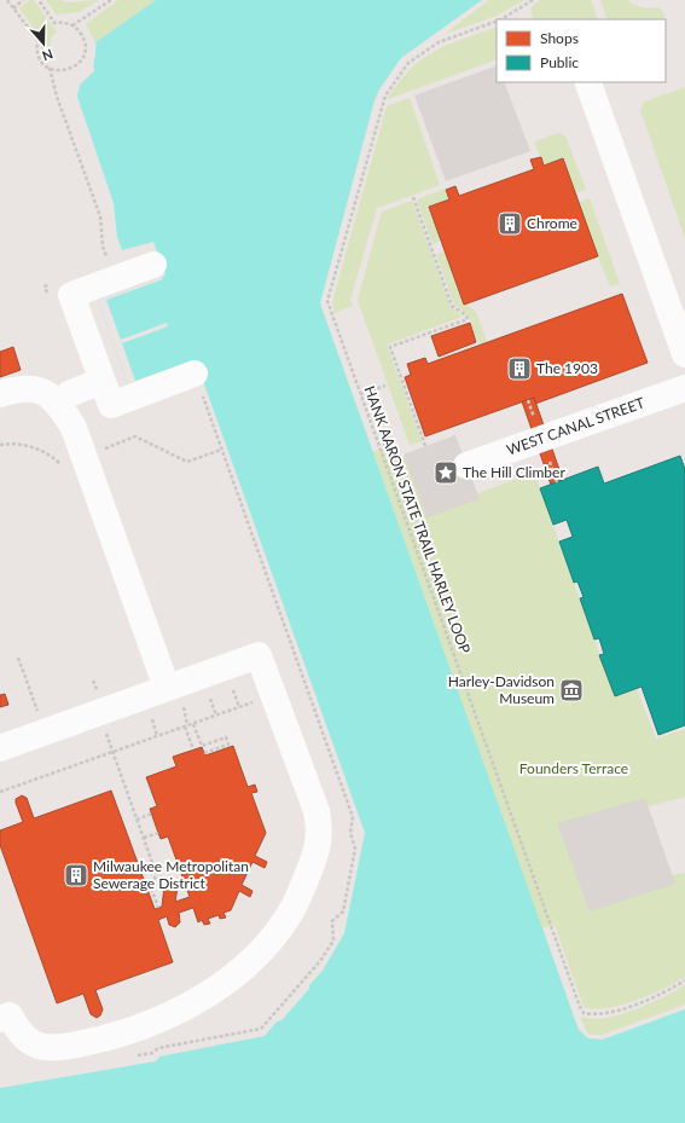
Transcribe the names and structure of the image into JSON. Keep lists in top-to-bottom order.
{
  "streets": {
    "lane": ["WEST CANAL STREET"],
    "path": ["HANK AARON STATE TRAIL HARLEY LOOP"]
  },
  "parks": ["Founders Terrace"],
  "places": {
    "building": ["Chrome", "The 1903", "Milwaukee Metropolitan Sewerage District"],
    "place": ["The Hill Climber"],
    "museum": ["Harley-Davidson Museum"]
  },
  "legend": ["Shops", "Public"],
  "north": "bottom"
}
